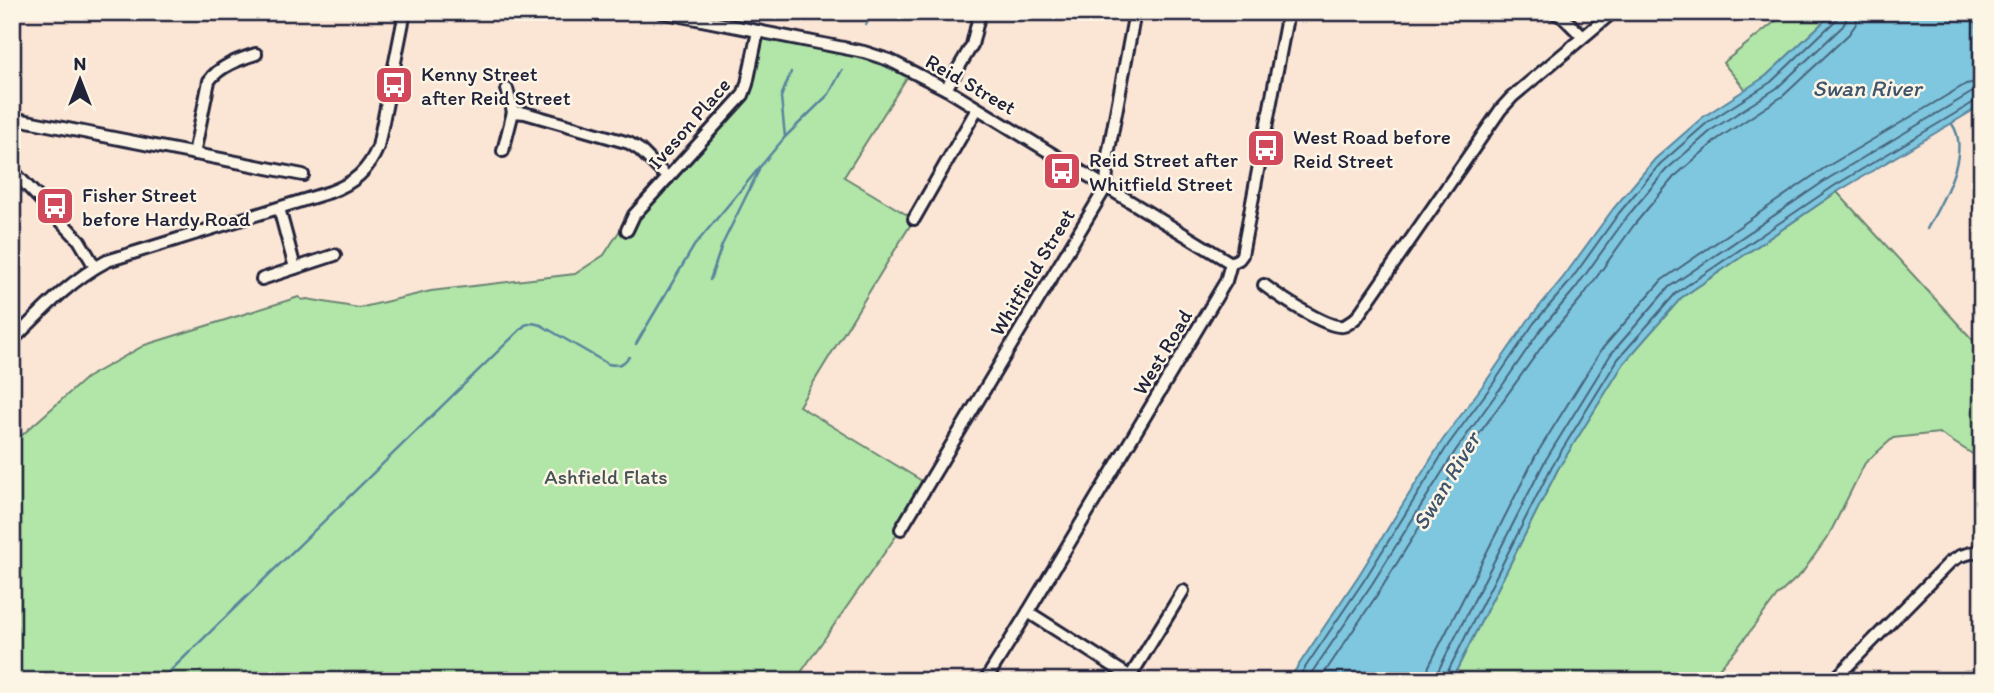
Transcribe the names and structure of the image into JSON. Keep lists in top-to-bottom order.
{
  "streets": {
    "street": [
      "Reid Street",
      "Iveson Place",
      "Whitfield Street",
      "West Road"
    ]
  },
  "crossings": [
    ["Reid Street", "Iveson Place"],
    ["Reid Street", "Whitfield Street"],
    ["Reid Street", "West Road"]
  ],
  "water": ["Swan River"],
  "parks": ["Ashfield Flats"],
  "places": {
    "bus stop": [
      "Kenny Street after Reid Street",
      "West Road before Reid Street",
      "Reid Street after Whitfield Street",
      "Fisher Street before Hardy Road"
    ]
  },
  "north": "top"
}
